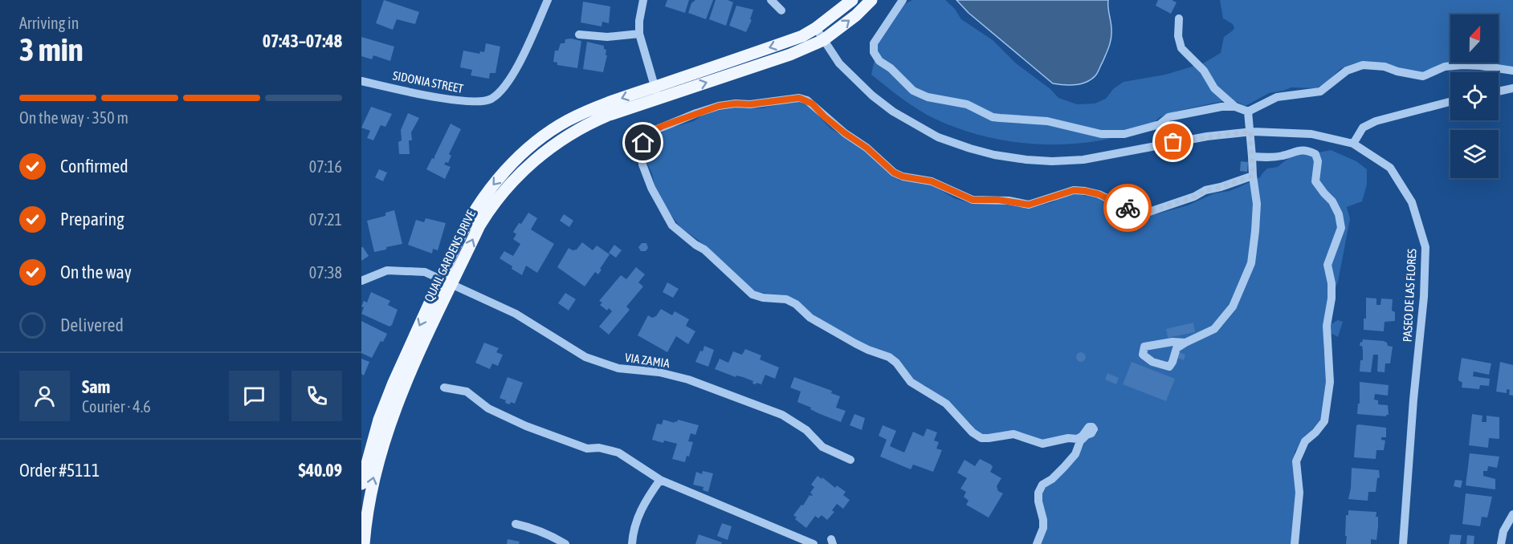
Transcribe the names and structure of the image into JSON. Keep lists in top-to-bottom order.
{
  "streets": {
    "main road": ["QUAIL GARDENS DRIVE"],
    "street": ["SIDONIA STREET", "PASEO DE LAS FLORES", "VIA ZAMIA"]
  },
  "crossings": [
    ["QUAIL GARDENS DRIVE", "PASEO DE LAS FLORES"],
    ["QUAIL GARDENS DRIVE", "VIA ZAMIA"]
  ],
  "north": "top",
  "page": {
    "heading": ["3 min", "Arriving in", "07:43–07:48"],
    "panel": [
      "Sam",
      "Courier · 4.6",
      "Order #5111",
      "$40.09"
    ],
    "bar": "On the way · 350 m",
    "list": [
      ["Confirmed", "07:16"],
      ["Preparing", "07:21"],
      ["On the way", "07:38"],
      "Delivered"
    ]
  }
}
